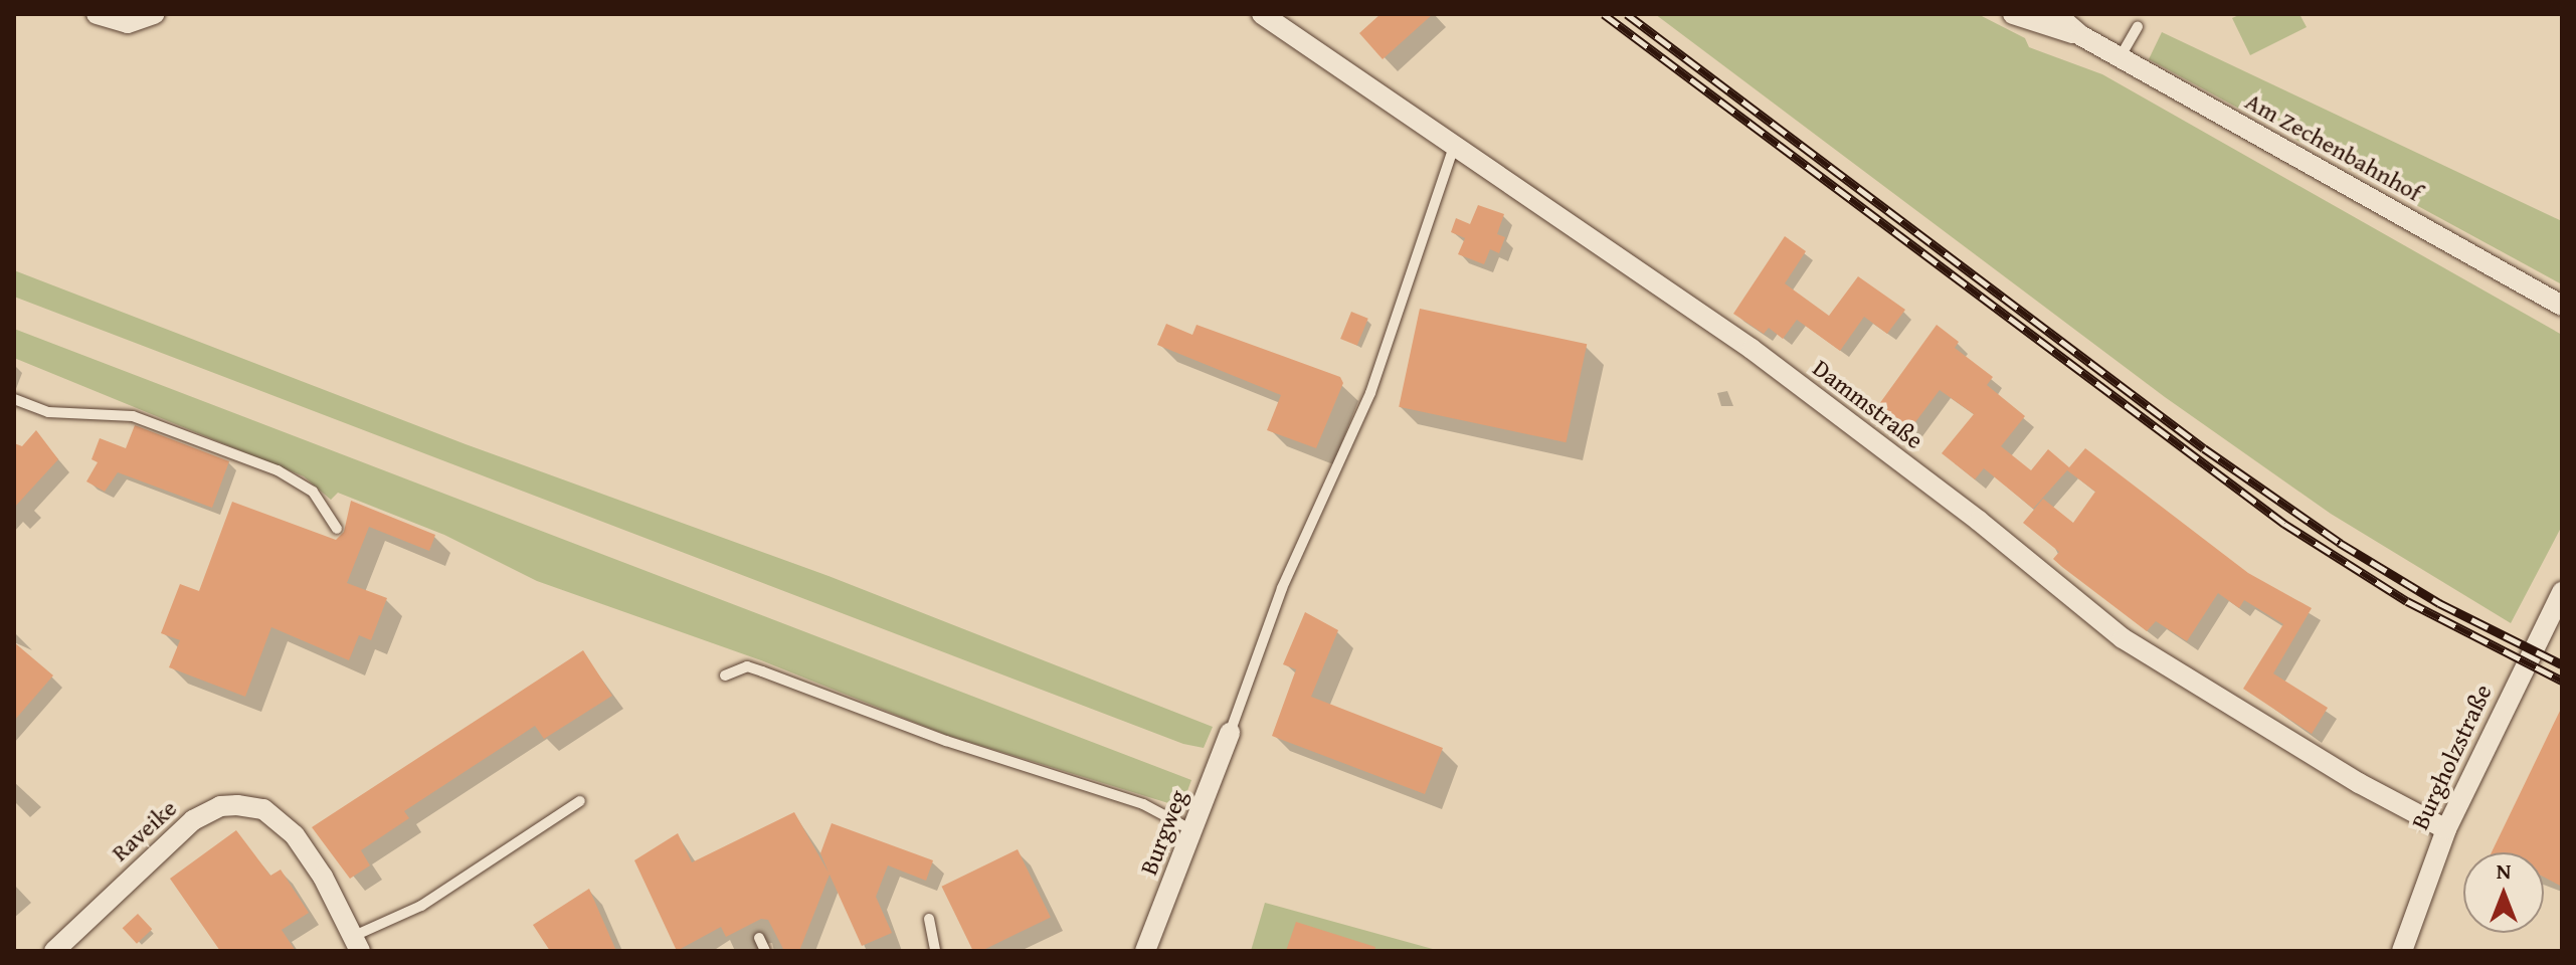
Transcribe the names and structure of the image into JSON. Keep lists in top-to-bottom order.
{
  "streets": {
    "street": [
      "Am Zechenbahnhof",
      "Dammstraße",
      "Burgholzstraße",
      "Raveike",
      "Burgweg"
    ]
  },
  "crossings": [
    ["Dammstraße", "Burgholzstraße"]
  ],
  "north": "top"
}
